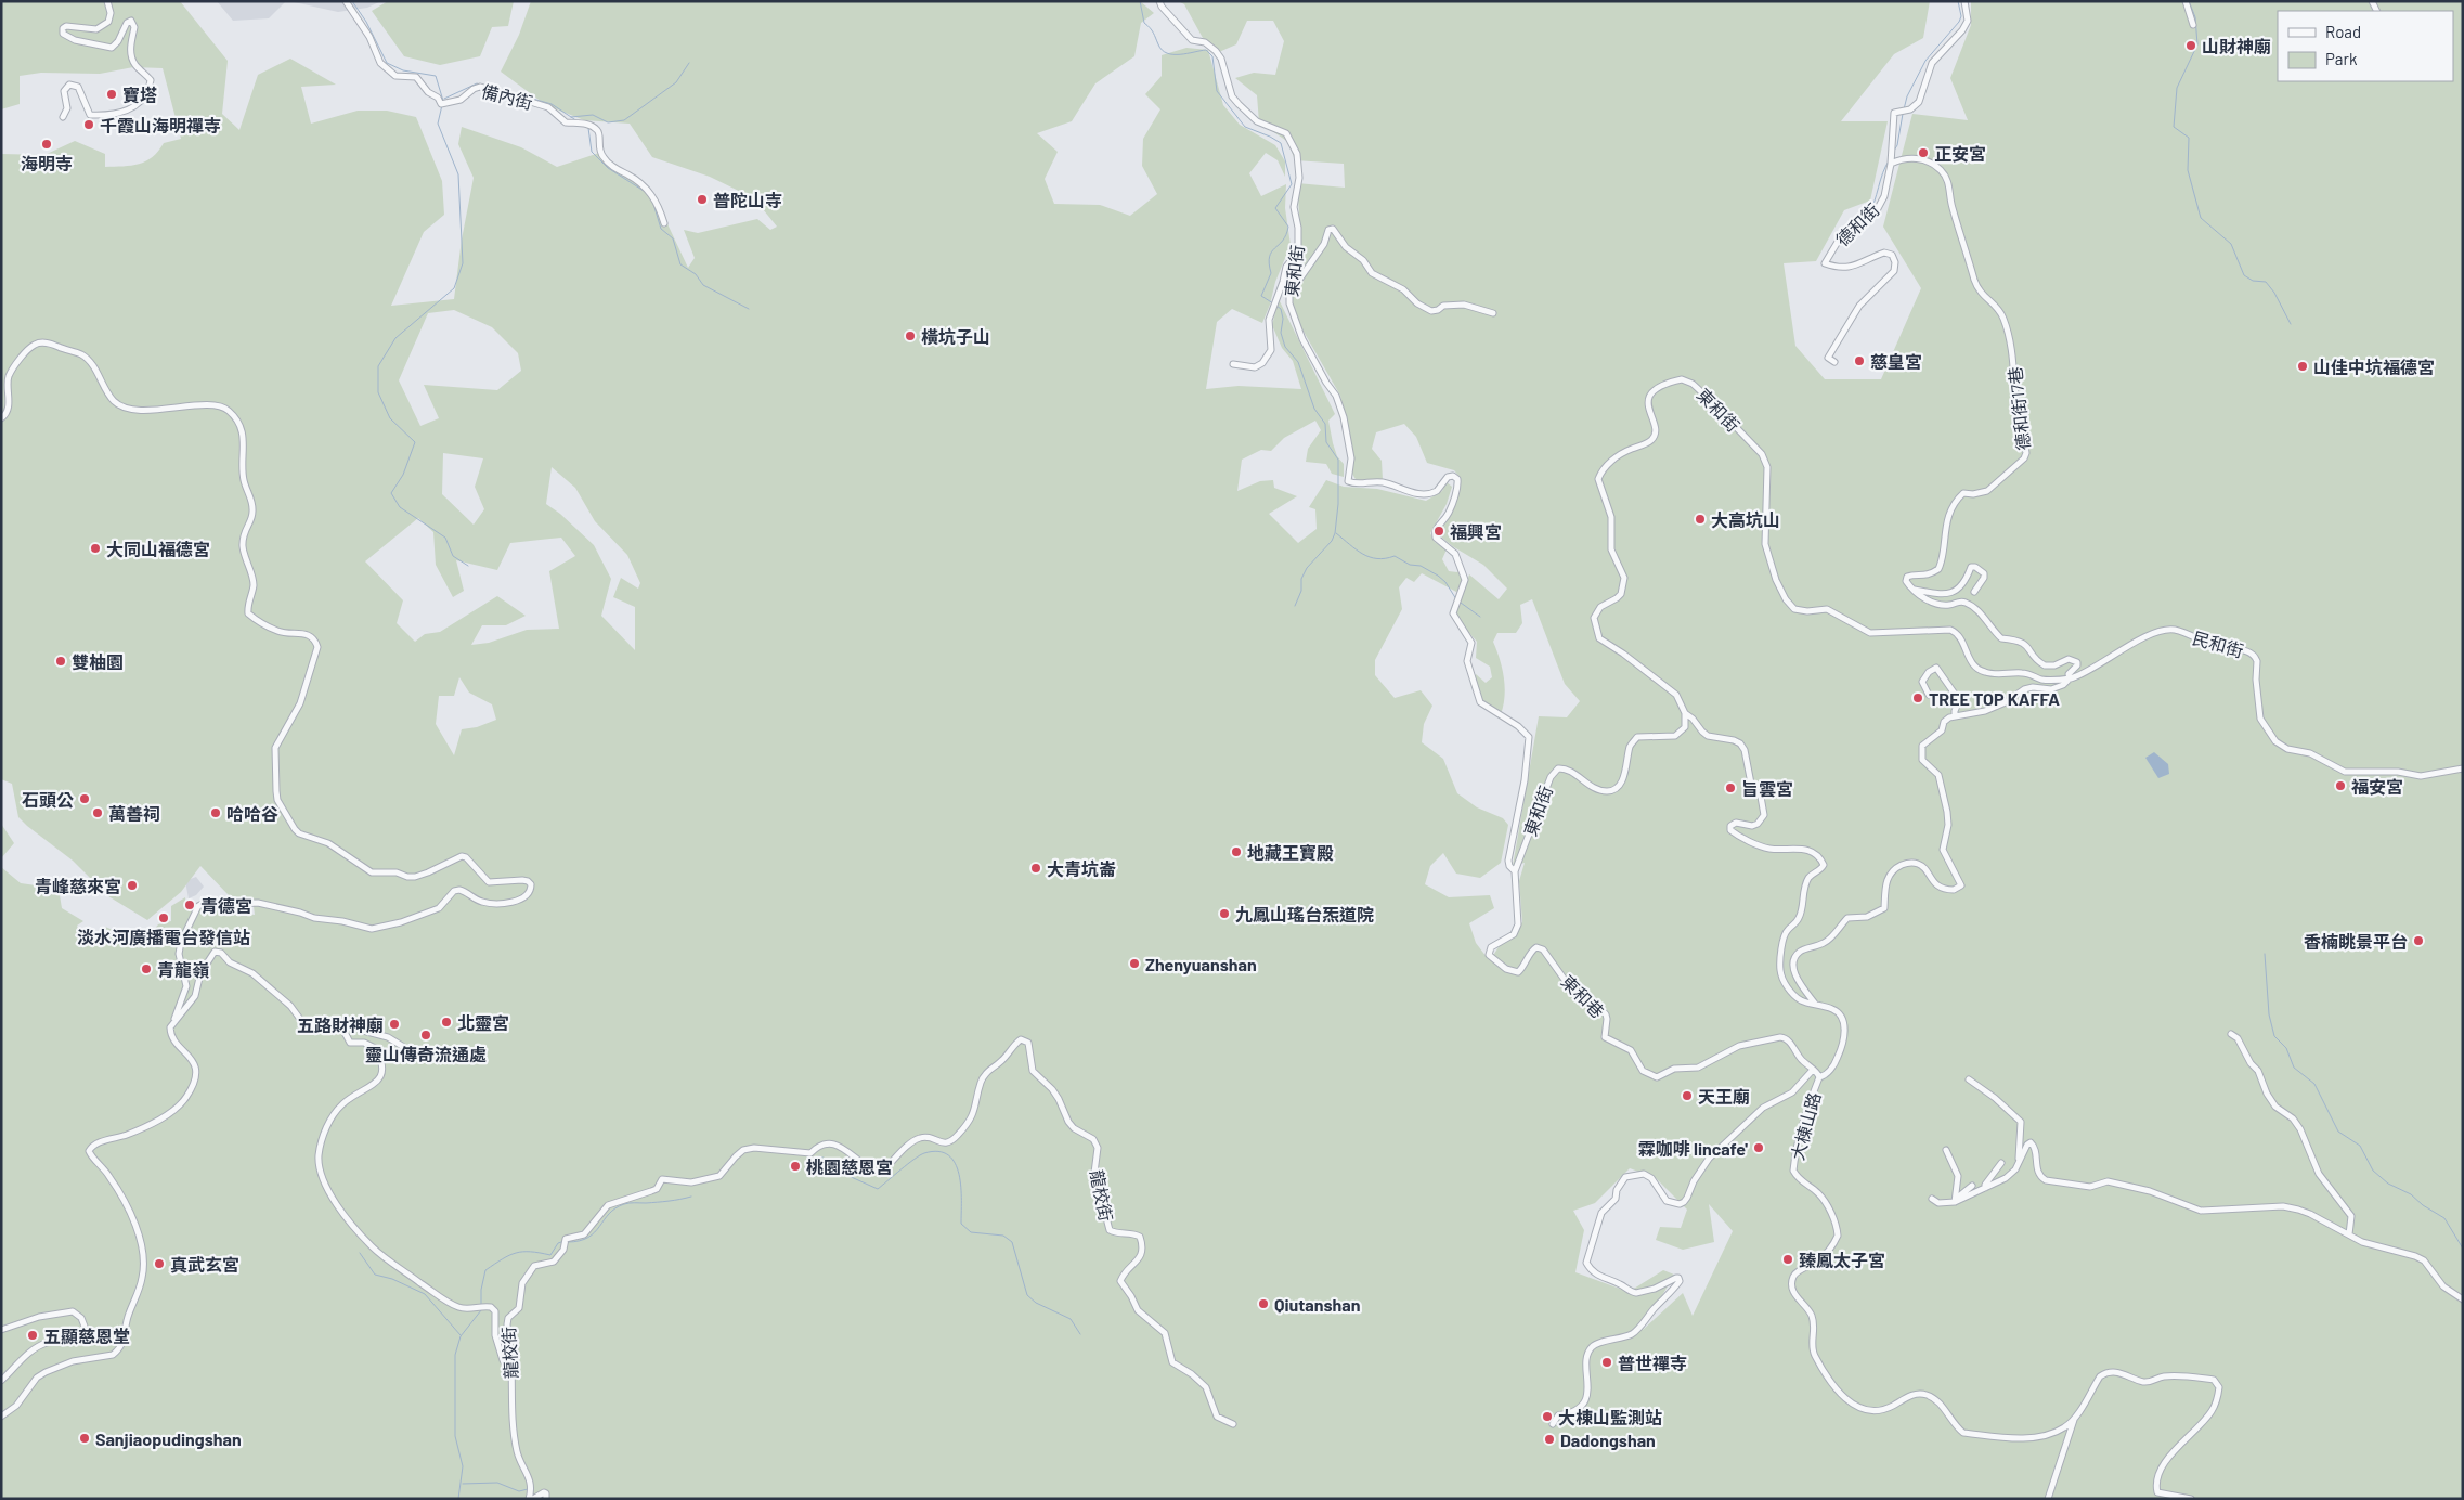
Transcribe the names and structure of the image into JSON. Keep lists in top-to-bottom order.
{
  "streets": {
    "street": [
      "備內街",
      "德和街",
      "東和街",
      "德和街17巷",
      "民和街",
      "東和巷",
      "大棟山路",
      "龍校街"
    ]
  },
  "crossings": [
    ["德和街", "德和街17巷"],
    ["東和街", "民和街"],
    ["東和街", "東和巷"]
  ],
  "places": [
    "山財神廟",
    "寶塔",
    "千霞山海明禪寺",
    "海明寺",
    "正安宮",
    "普陀山寺",
    "橫坑子山",
    "慈皇宮",
    "山佳中坑福德宮",
    "大高坑山",
    "福興宮",
    "大同山福德宮",
    "雙柚園",
    "TREE TOP KAFFA",
    "福安宮",
    "旨雲宮",
    "石頭公",
    "萬善祠",
    "哈哈谷",
    "地藏王寶殿",
    "大青坑崙",
    "青峰慈來宮",
    "青德宮",
    "九鳳山瑤台炁道院",
    "淡水河廣播電台發信站",
    "香楠眺景平台",
    "Zhenyuanshan",
    "青龍嶺",
    "北靈宮",
    "五路財神廟",
    "靈山傳奇流通處",
    "天王廟",
    "霖咖啡 lincafe'",
    "桃園慈恩宮",
    "臻鳳太子宮",
    "真武玄宮",
    "Qiutanshan",
    "五顯慈恩堂",
    "普世禪寺",
    "大棟山監測站",
    "Sanjiaopudingshan",
    "Dadongshan"
  ],
  "legend": ["Road", "Park"]
}
